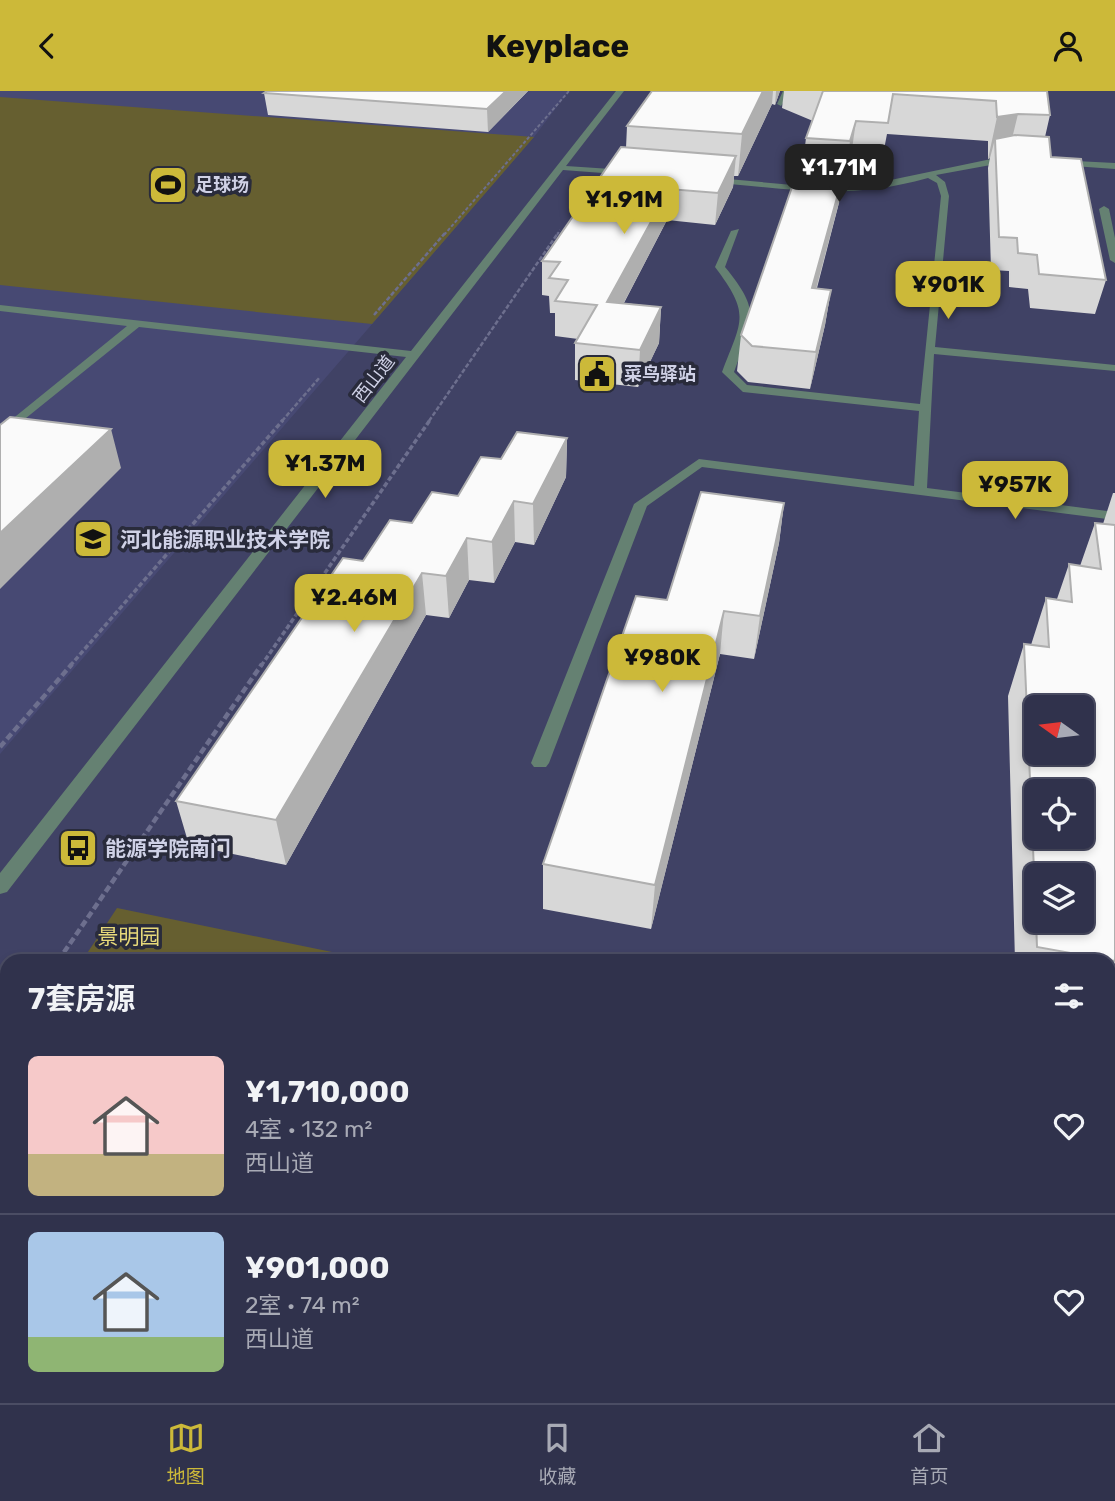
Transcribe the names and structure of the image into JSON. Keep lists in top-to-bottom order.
{
  "streets": {
    "street": ["西山道"]
  },
  "parks": ["景明园"],
  "places": {
    "sports": ["足球场"],
    "public building": ["菜鸟驿站"],
    "school or university": ["河北能源职业技术学院"],
    "bus stop": ["能源学院南门"]
  },
  "north": "left",
  "page": {
    "header": "Keyplace",
    "price": [
      "¥1.71M",
      "¥1.91M",
      "¥901K",
      "¥1.37M",
      "¥957K",
      "¥2.46M",
      "¥980K"
    ],
    "heading": "7套房源",
    "list": [
      {
        "name": "¥1,710,000",
        "note": "4室 · 132 m² · 西山道"
      },
      {
        "name": "¥901,000",
        "note": "2室 · 74 m² · 西山道"
      }
    ],
    "tabs": ["地图", "收藏", "首页"]
  }
}
